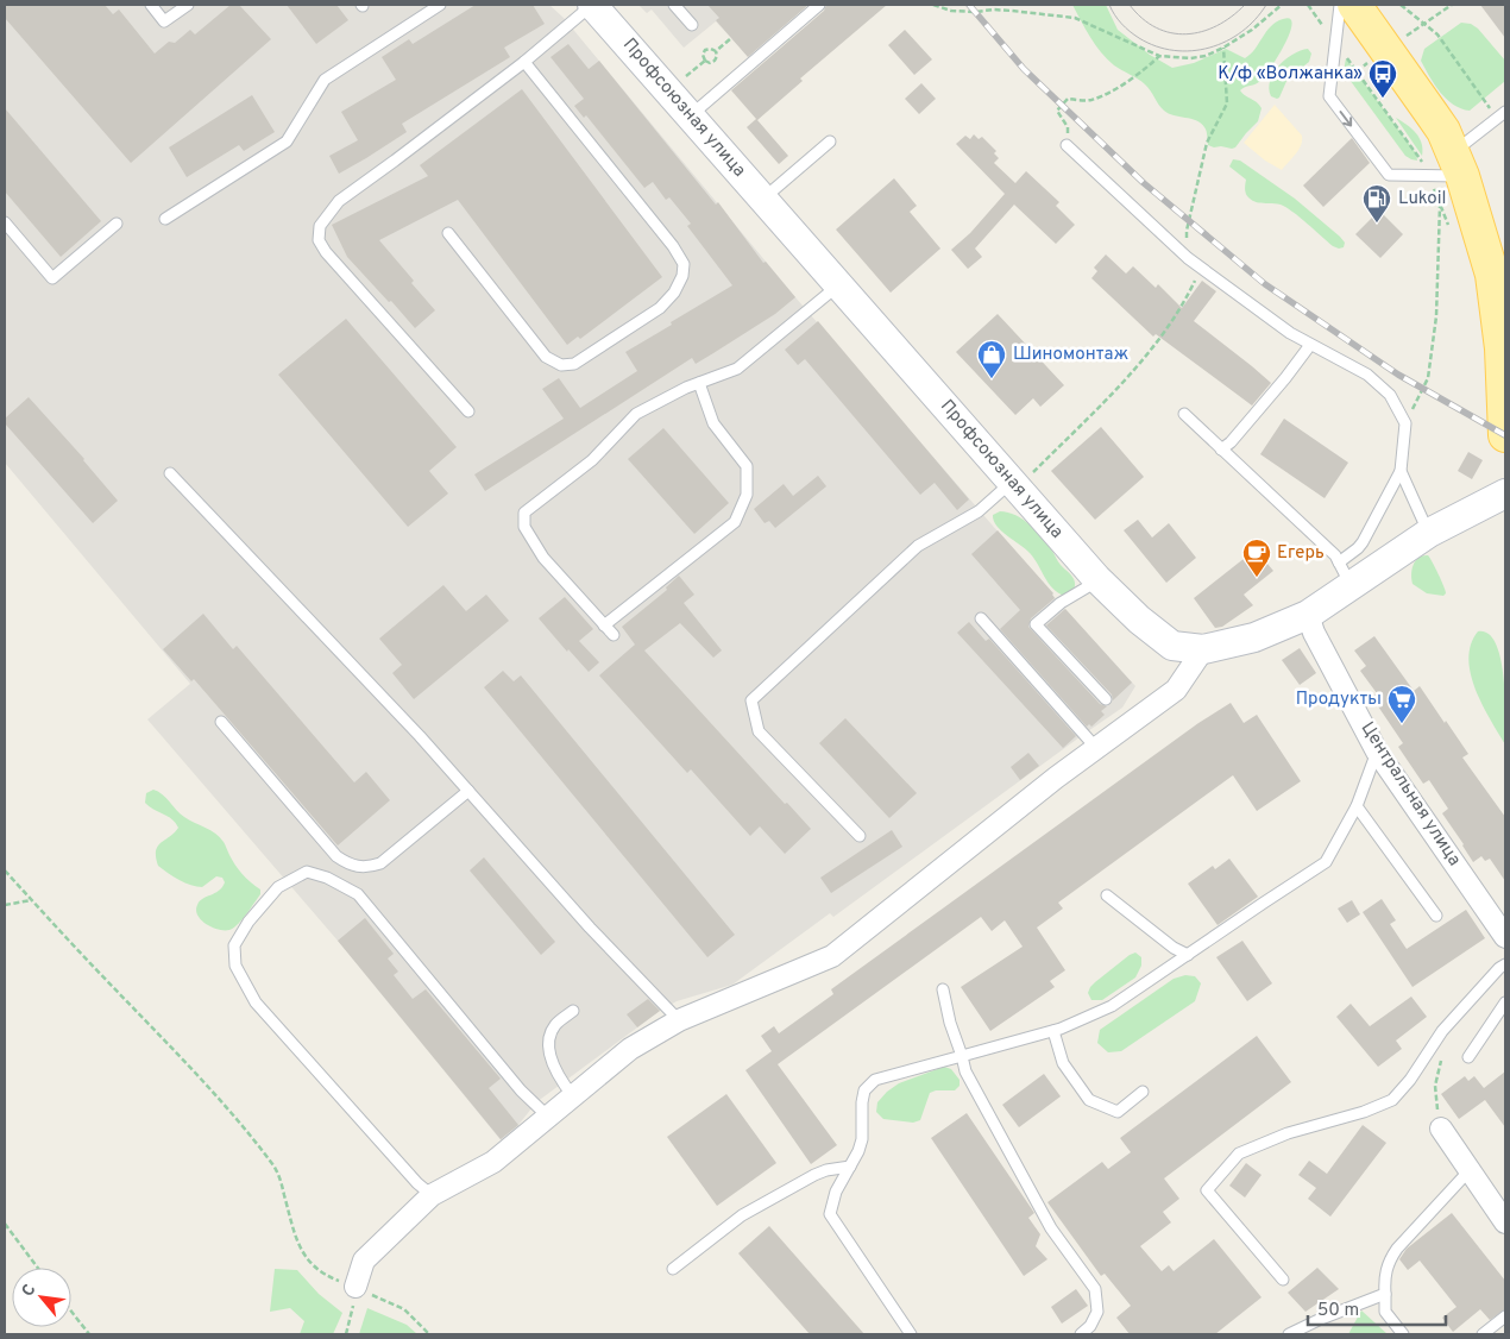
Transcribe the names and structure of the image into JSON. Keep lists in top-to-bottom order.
{
  "streets": {
    "street": ["Профсоюзная улица", "Центральная улица"]
  },
  "crossings": [
    ["Профсоюзная улица", "Центральная улица"]
  ],
  "places": {
    "bus stop": ["К/ф «Волжанка»"],
    "fuel station": ["Lukoil"],
    "shop": ["Шиномонтаж"],
    "cafe": ["Егерь"],
    "supermarket": ["Продукты"]
  },
  "scale_bar": "50 m",
  "north": "top left"
}
